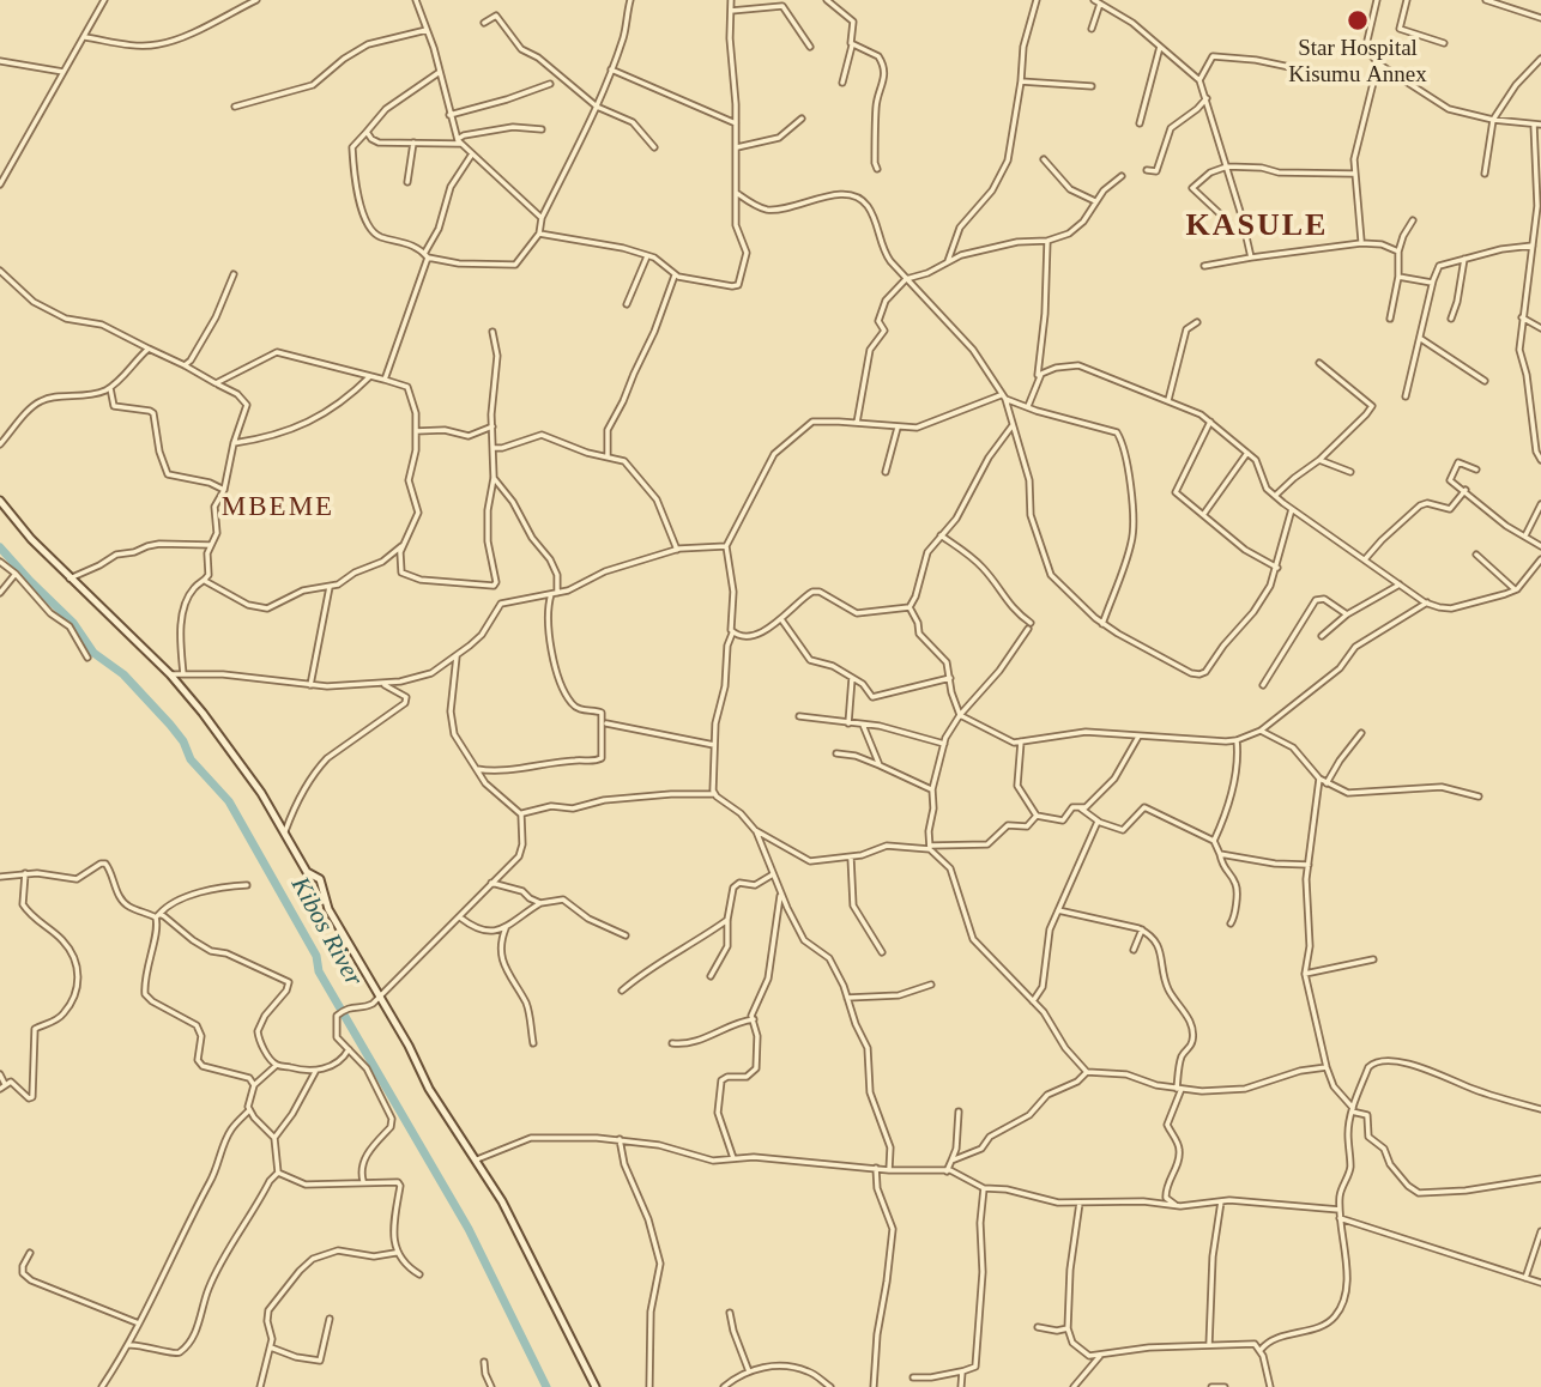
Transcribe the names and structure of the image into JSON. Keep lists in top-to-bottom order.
{
  "districts": ["KASULE", "MBEME"],
  "water": ["Kibos River"],
  "places": ["Star Hospital Kisumu Annex"]
}
